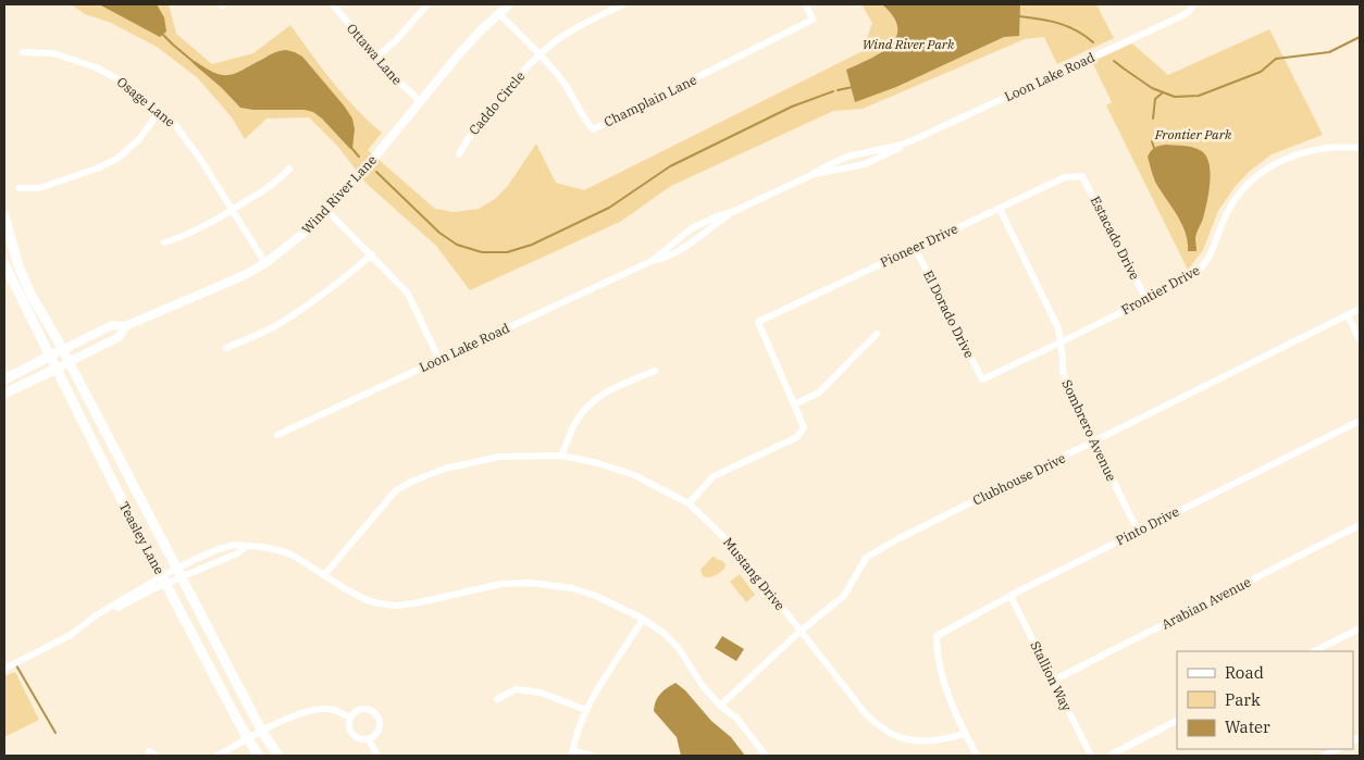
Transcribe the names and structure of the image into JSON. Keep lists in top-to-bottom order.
{
  "streets": {
    "main road": ["Teasley Lane"],
    "street": [
      "Ottawa Lane",
      "Loon Lake Road",
      "Champlain Lane",
      "Osage Lane",
      "Caddo Circle",
      "Wind River Lane",
      "Estacado Drive",
      "Pioneer Drive",
      "Frontier Drive",
      "El Dorado Drive",
      "Sombrero Avenue",
      "Clubhouse Drive",
      "Pinto Drive",
      "Mustang Drive",
      "Arabian Avenue",
      "Stallion Way"
    ]
  },
  "crossings": [
    ["Ottawa Lane", "Wind River Lane"],
    ["Champlain Lane", "Caddo Circle"],
    ["Champlain Lane", "Wind River Lane"],
    ["Osage Lane", "Wind River Lane"],
    ["Wind River Lane", "Teasley Lane"],
    ["Estacado Drive", "Pioneer Drive"],
    ["Estacado Drive", "Frontier Drive"],
    ["Pioneer Drive", "El Dorado Drive"],
    ["Pioneer Drive", "Sombrero Avenue"],
    ["Frontier Drive", "El Dorado Drive"],
    ["Frontier Drive", "Sombrero Avenue"],
    ["Sombrero Avenue", "Clubhouse Drive"],
    ["Sombrero Avenue", "Pinto Drive"],
    ["Clubhouse Drive", "Mustang Drive"],
    ["Pinto Drive", "Mustang Drive"],
    ["Pinto Drive", "Stallion Way"],
    ["Arabian Avenue", "Stallion Way"]
  ],
  "parks": ["Wind River Park", "Frontier Park"],
  "legend": ["Road", "Park", "Water"]
}
